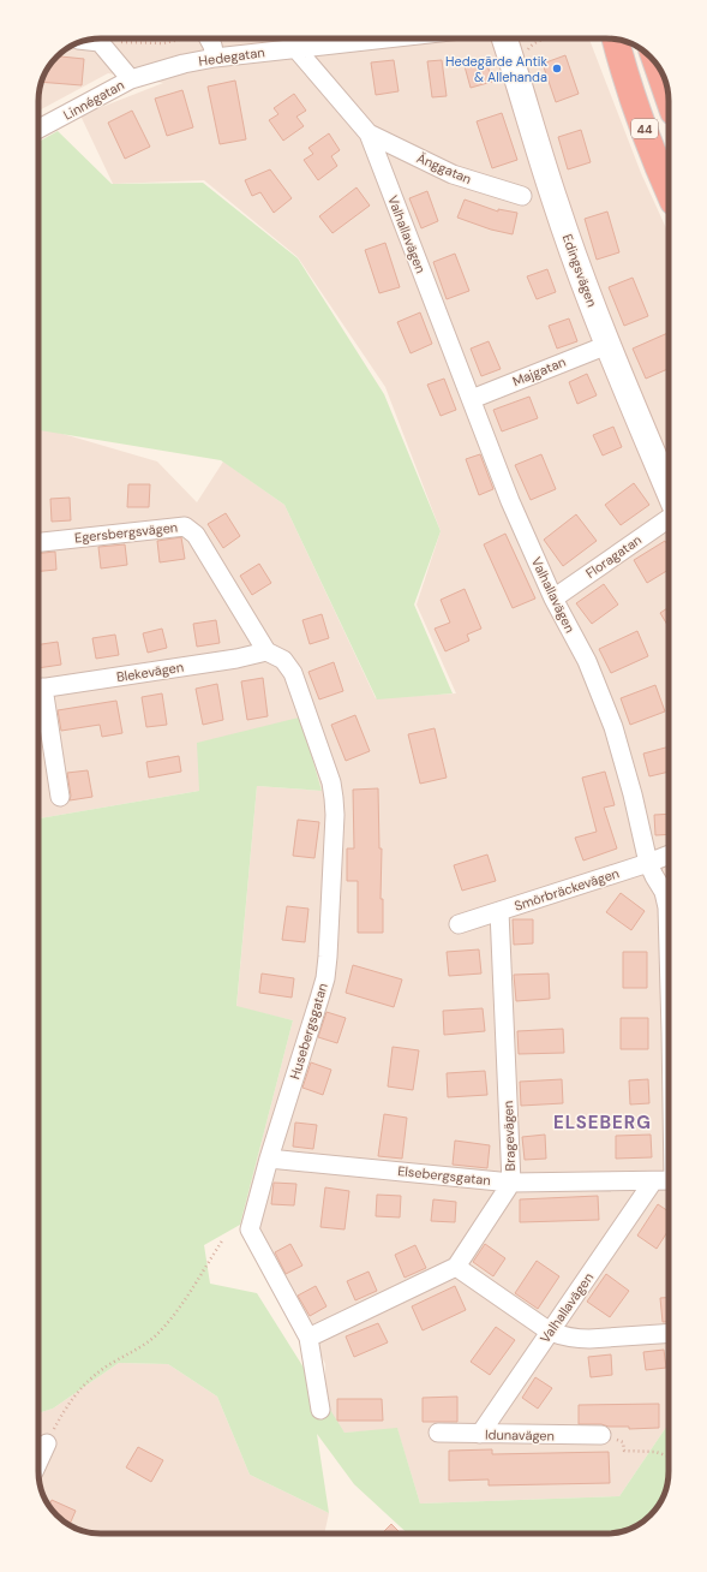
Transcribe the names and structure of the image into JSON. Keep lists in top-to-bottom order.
{
  "streets": {
    "highway": ["44"],
    "street": [
      "Hedegatan",
      "Linnégatan",
      "Änggatan",
      "Valhallavägen",
      "Edingsvägen",
      "Majgatan",
      "Egersbergsvägen",
      "Floragatan",
      "Blekevägen",
      "Smörbräckevägen",
      "Husebergsgatan",
      "Bragevägen",
      "Elsebergsgatan",
      "Idunavägen"
    ]
  },
  "crossings": [
    ["Hedegatan", "Linnégatan"],
    ["Hedegatan", "Valhallavägen"],
    ["Änggatan", "Valhallavägen"],
    ["Valhallavägen", "Majgatan"],
    ["Valhallavägen", "Floragatan"],
    ["Valhallavägen", "Smörbräckevägen"],
    ["Valhallavägen", "Elsebergsgatan"],
    ["Valhallavägen", "Idunavägen"],
    ["Edingsvägen", "Majgatan"],
    ["Egersbergsvägen", "Blekevägen"],
    ["Egersbergsvägen", "Husebergsgatan"],
    ["Blekevägen", "Husebergsgatan"],
    ["Smörbräckevägen", "Bragevägen"],
    ["Husebergsgatan", "Elsebergsgatan"],
    ["Bragevägen", "Elsebergsgatan"]
  ],
  "districts": ["ELSEBERG"],
  "places": ["Hedegärde Antik & Allehanda"]
}
